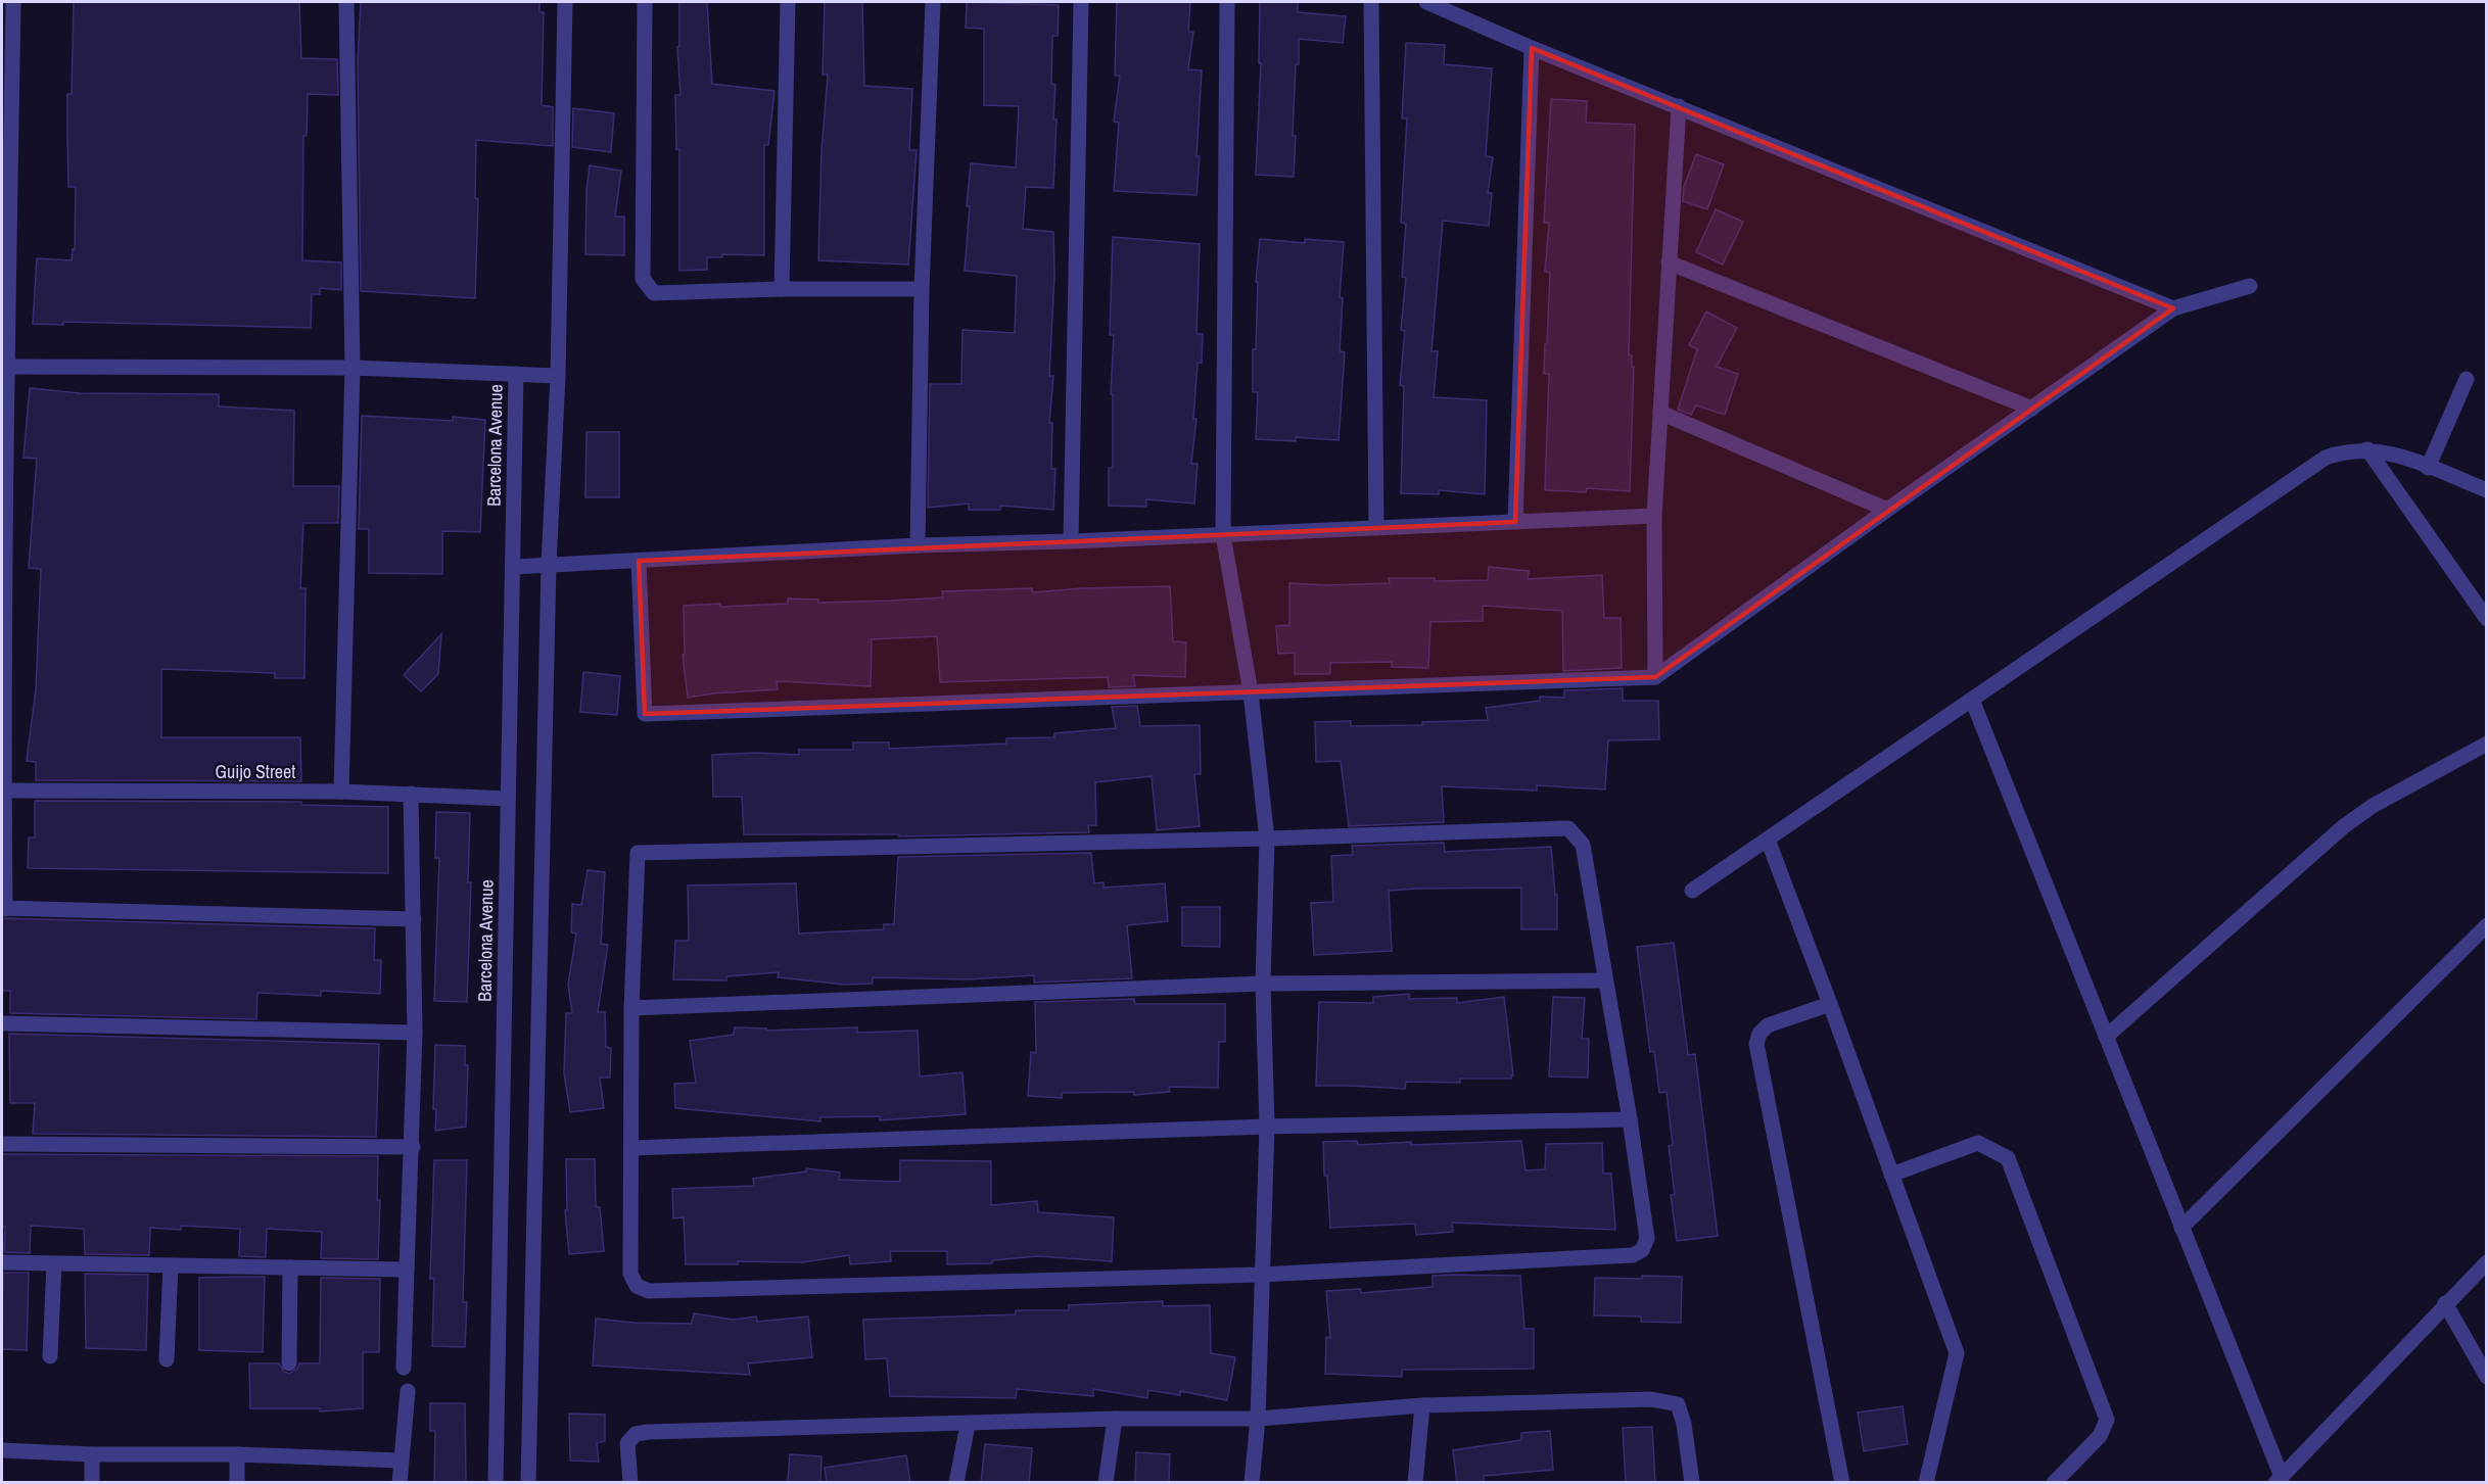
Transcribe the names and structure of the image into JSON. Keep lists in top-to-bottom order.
{
  "streets": {
    "street": ["Barcelona Avenue", "Guijo Street"]
  },
  "crossings": [
    ["Barcelona Avenue", "Guijo Street"]
  ]
}
